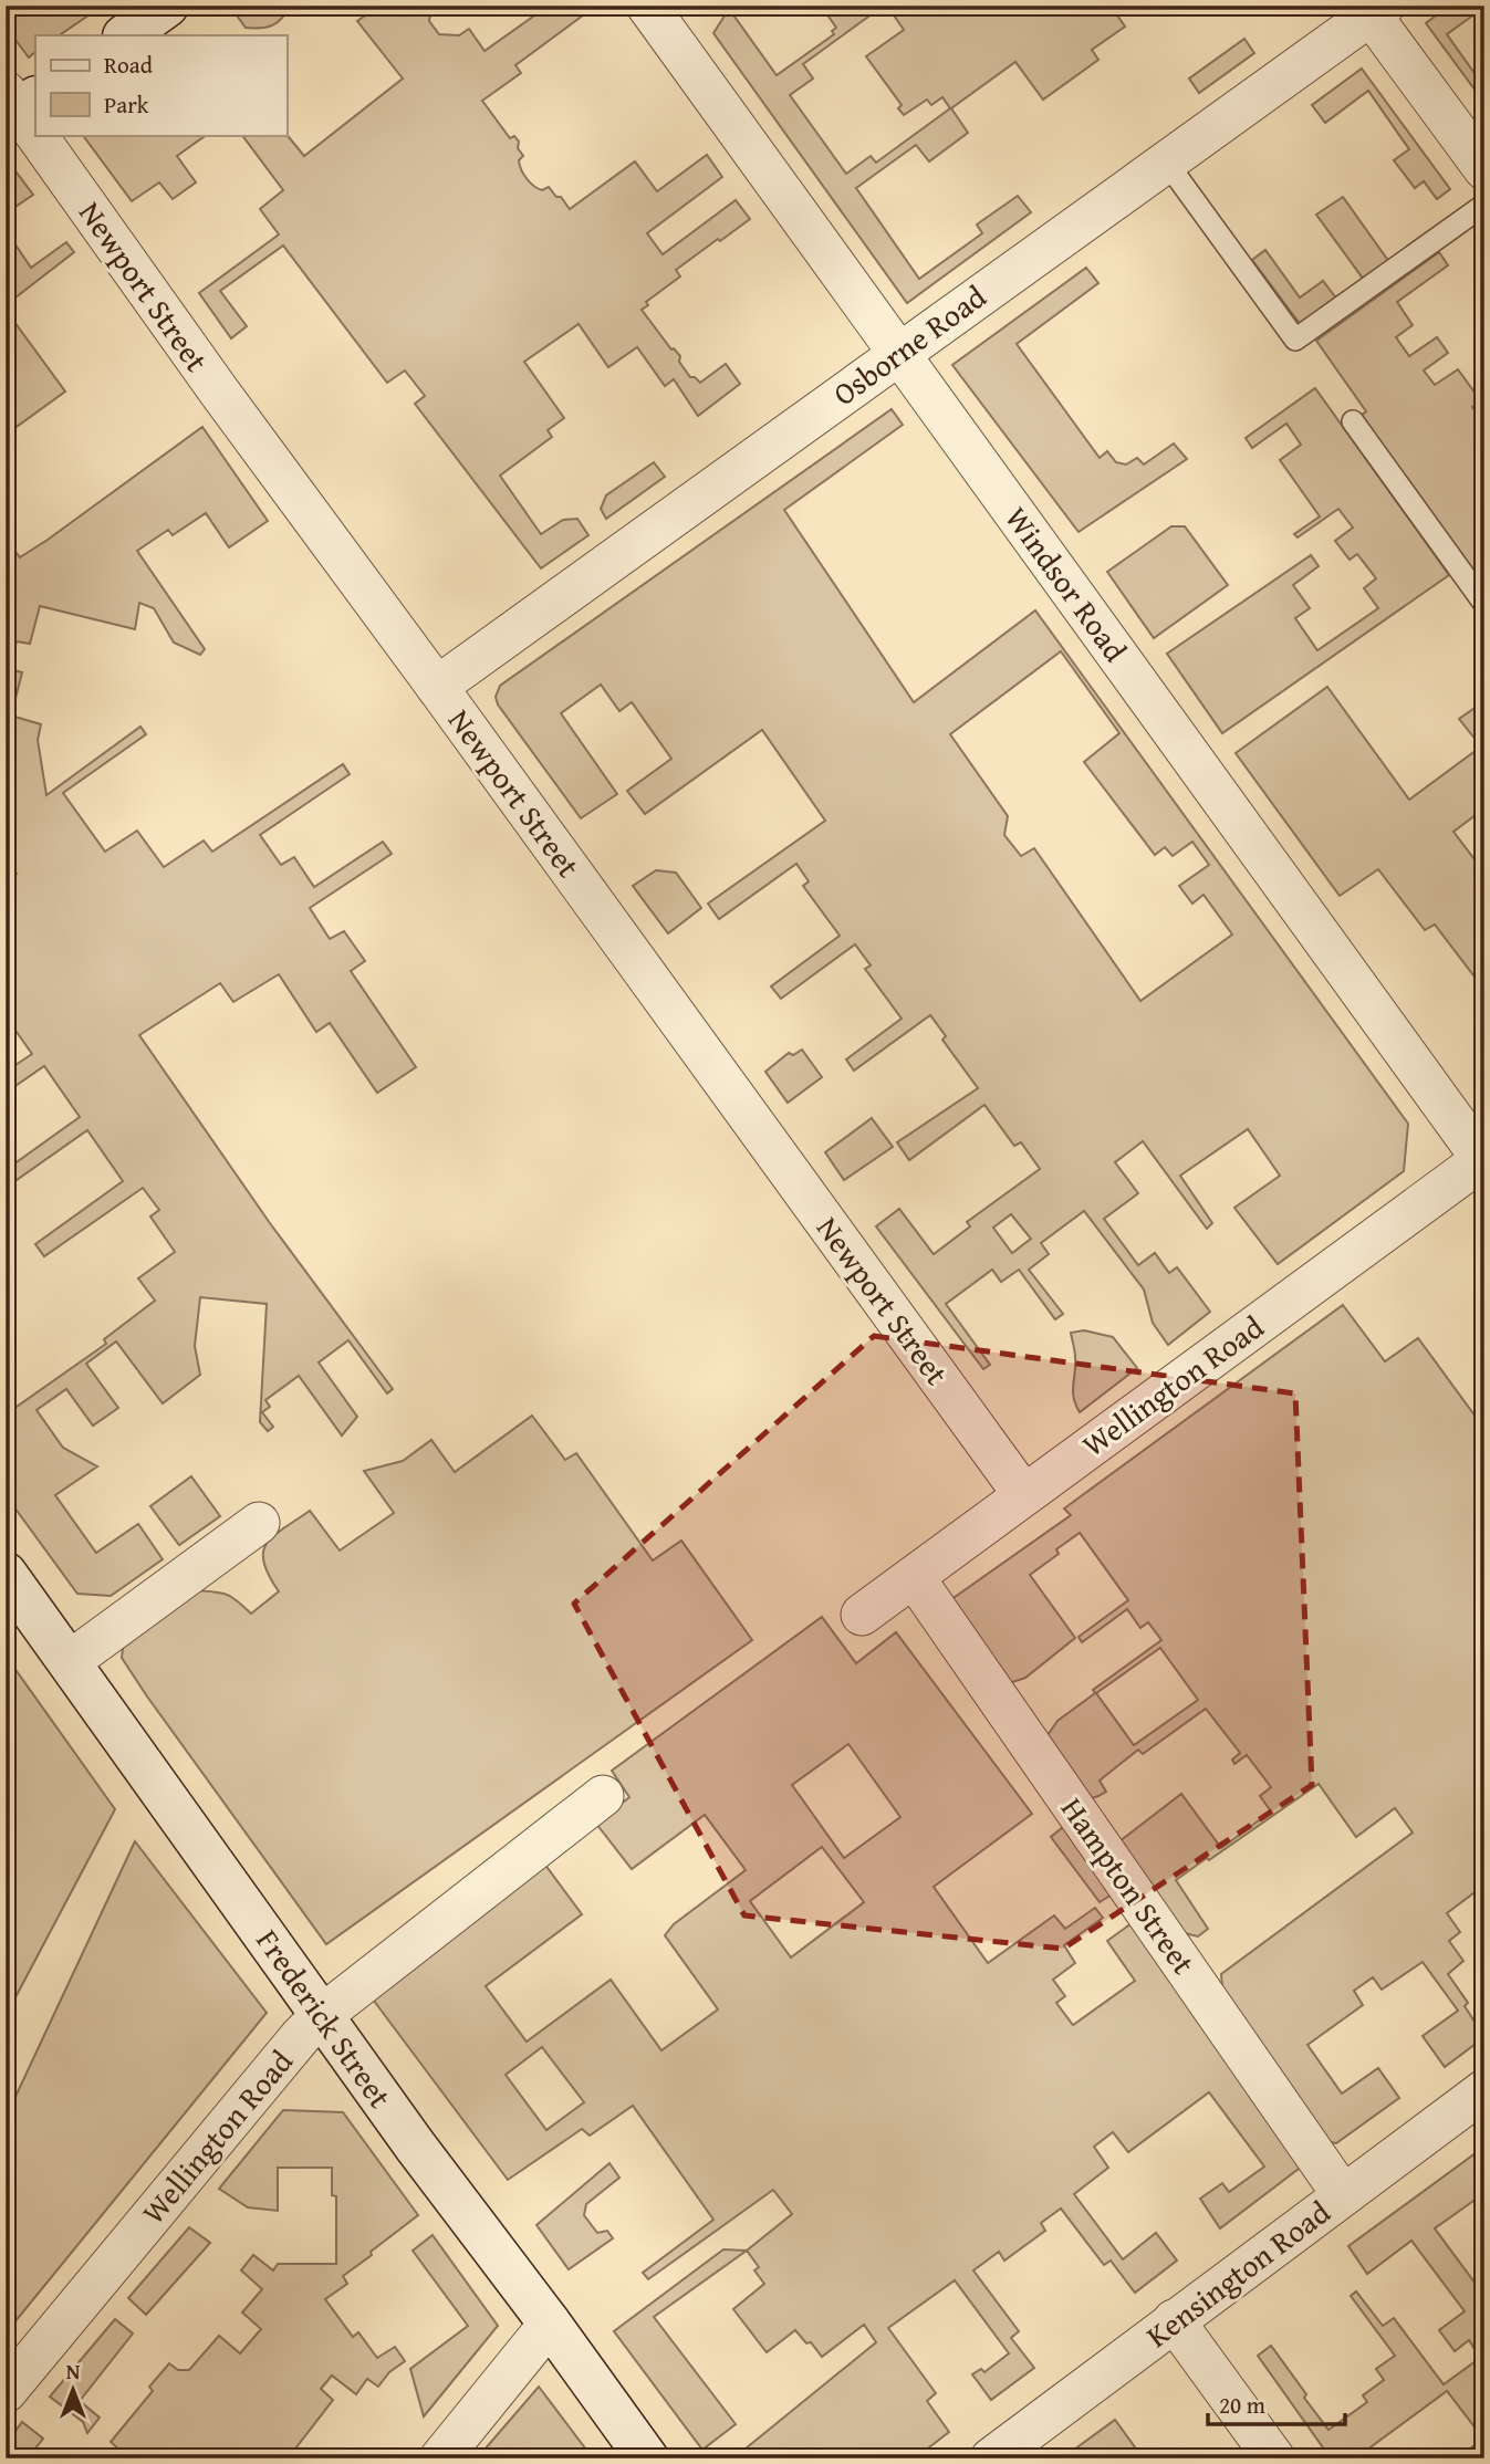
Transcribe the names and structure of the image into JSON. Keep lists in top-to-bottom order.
{
  "streets": {
    "main road": ["Frederick Street"],
    "street": [
      "Newport Street",
      "Osborne Road",
      "Windsor Road",
      "Wellington Road",
      "Hampton Street",
      "Kensington Road"
    ]
  },
  "crossings": [
    ["Newport Street", "Osborne Road"],
    ["Newport Street", "Wellington Road"],
    ["Osborne Road", "Windsor Road"],
    ["Windsor Road", "Wellington Road"],
    ["Wellington Road", "Hampton Street"],
    ["Wellington Road", "Frederick Street"],
    ["Hampton Street", "Kensington Road"]
  ],
  "legend": ["Road", "Park"],
  "scale_bar": "20 m",
  "north": "top"
}
